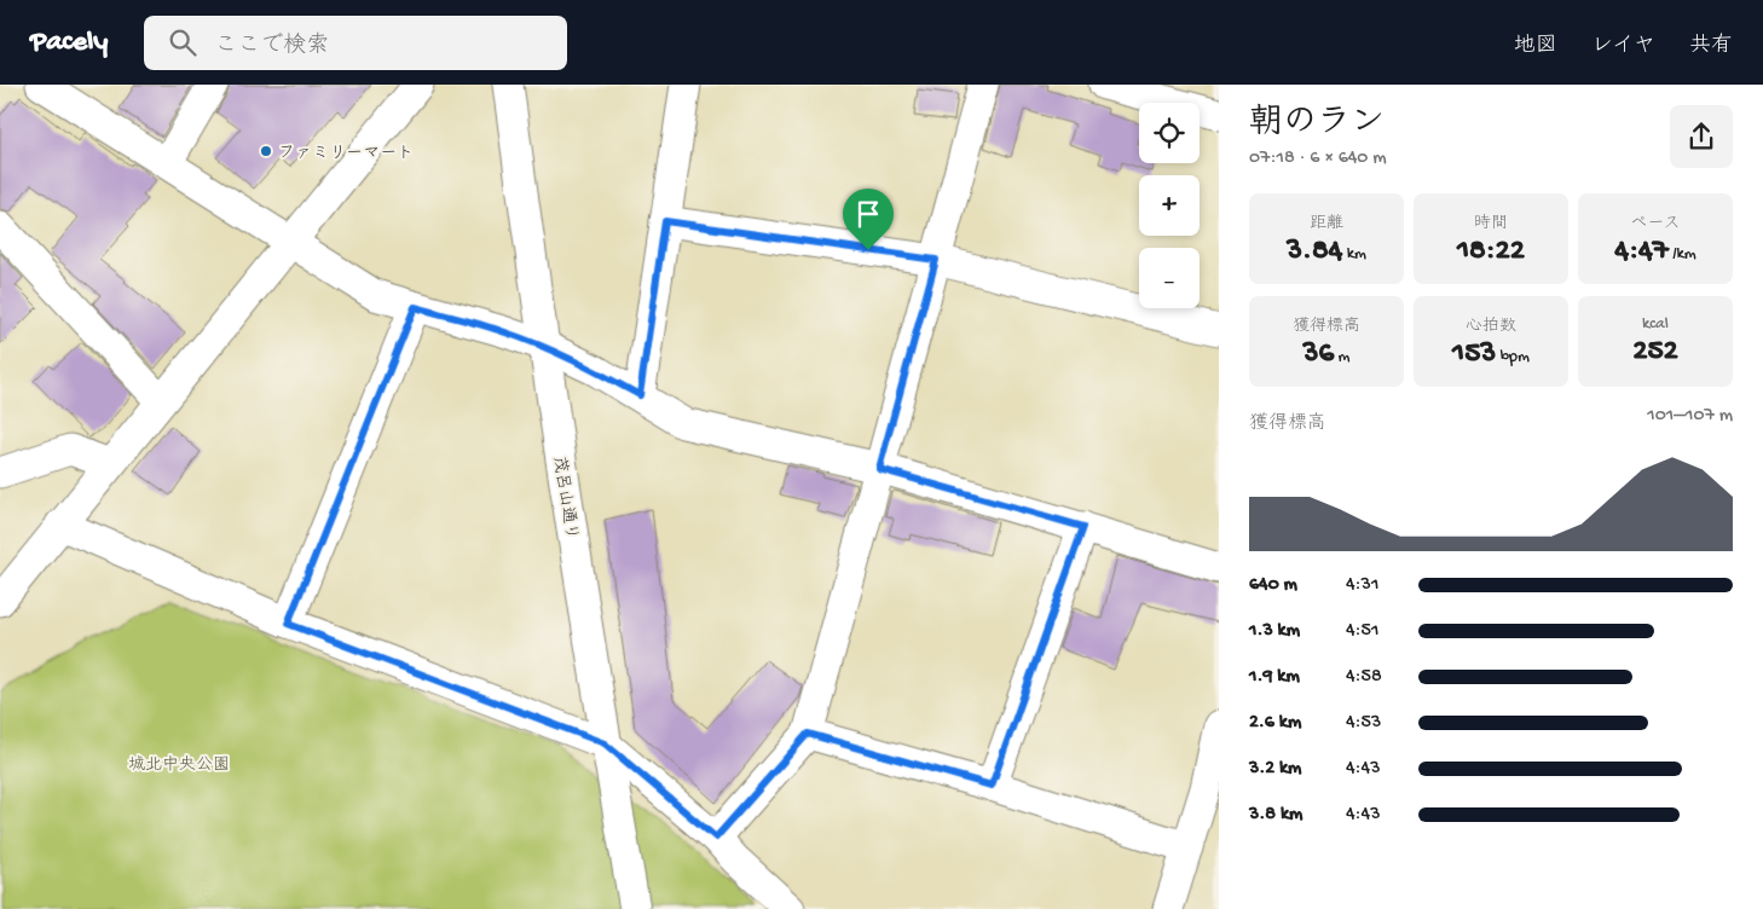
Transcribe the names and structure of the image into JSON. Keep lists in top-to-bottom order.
{
  "streets": {
    "street": ["茂呂山通り"]
  },
  "parks": ["城北中央公園"],
  "places": ["ファミリーマート"],
  "page": {
    "header": "Pacely",
    "search": "ここで検索",
    "nav": ["地図", "レイヤ", "共有"],
    "heading": ["朝のラン", "07:18 · 6 × 640 m"],
    "map_buttons": ["+", "−"],
    "stats": [
      ["距離", "3.84 km"],
      ["時間", "18:22"],
      ["ペース", "4:47 /km"],
      ["獲得標高", "36 m"],
      ["心拍数", "153 bpm"],
      ["kcal", "252"]
    ],
    "chart": ["獲得標高", "101–107 m"],
    "list": [
      {
        "name": "640 m",
        "note": "4:31"
      },
      {
        "name": "1.3 km",
        "note": "4:51"
      },
      {
        "name": "1.9 km",
        "note": "4:58"
      },
      {
        "name": "2.6 km",
        "note": "4:53"
      },
      {
        "name": "3.2 km",
        "note": "4:43"
      },
      {
        "name": "3.8 km",
        "note": "4:43"
      }
    ]
  }
}
